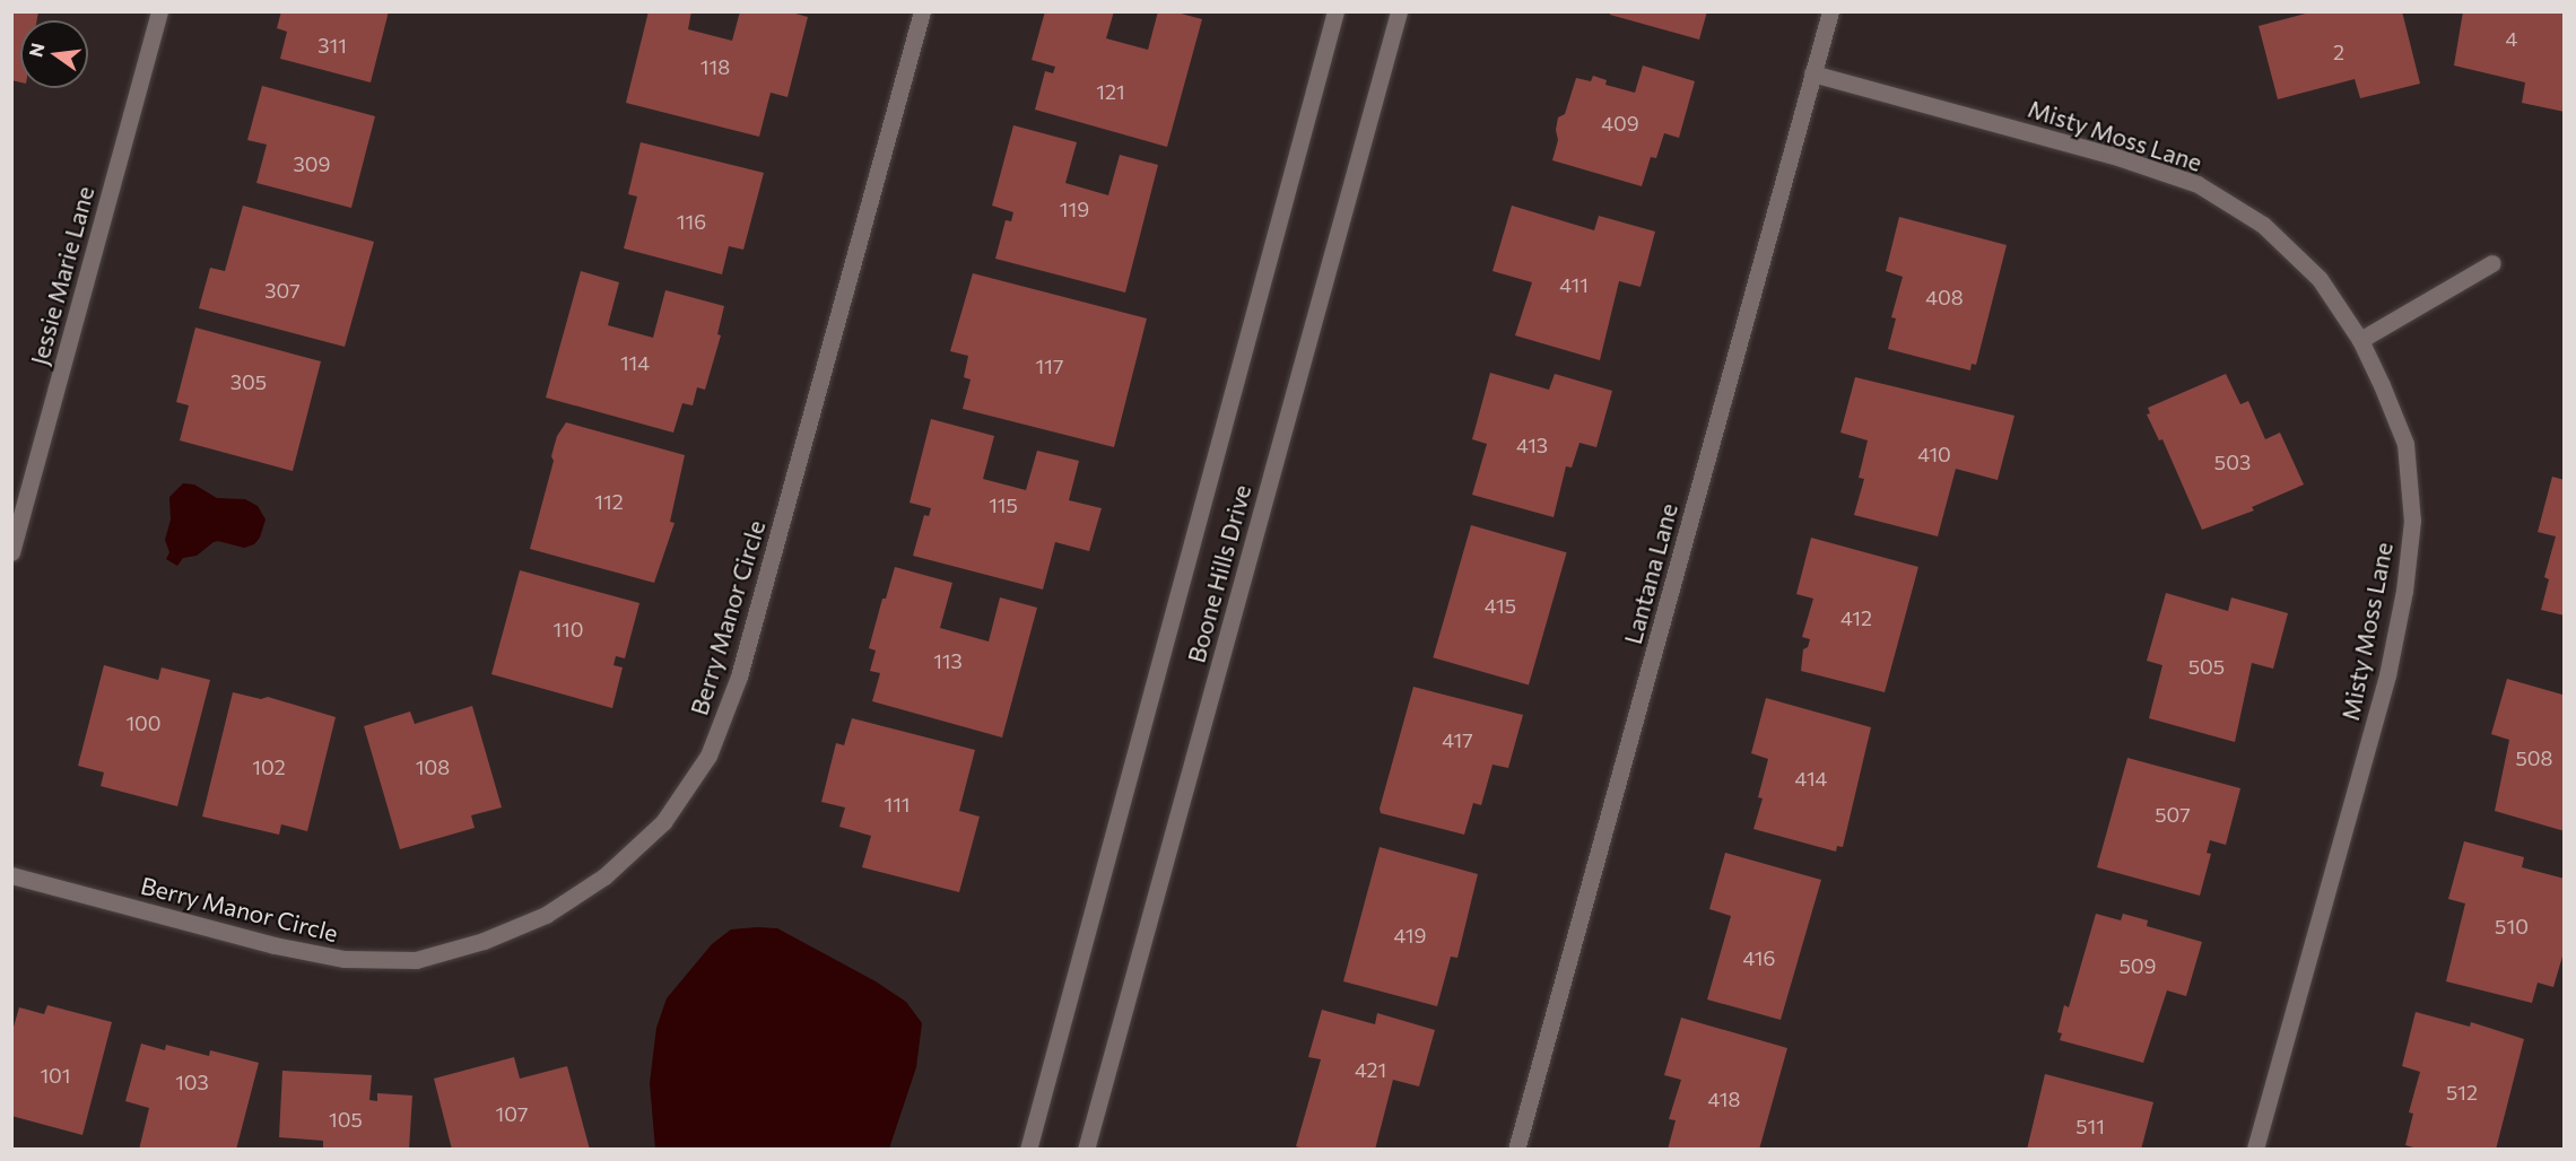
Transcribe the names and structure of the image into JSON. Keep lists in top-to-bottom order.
{
  "streets": {
    "street": [
      "Misty Moss Lane",
      "Jessie Marie Lane",
      "Boone Hills Drive",
      "Lantana Lane",
      "Berry Manor Circle"
    ]
  },
  "crossings": [
    ["Misty Moss Lane", "Lantana Lane"]
  ],
  "house_numbers": [
    "4",
    "311",
    "2",
    "118",
    "121",
    "409",
    "309",
    "119",
    "116",
    "411",
    "307",
    "408",
    "114",
    "117",
    "305",
    "413",
    "410",
    "503",
    "112",
    "115",
    "415",
    "412",
    "110",
    "113",
    "505",
    "100",
    "417",
    "508",
    "102",
    "108",
    "414",
    "111",
    "507",
    "510",
    "419",
    "416",
    "509",
    "421",
    "101",
    "103",
    "512",
    "418",
    "107",
    "105",
    "511"
  ],
  "north": "left"
}
